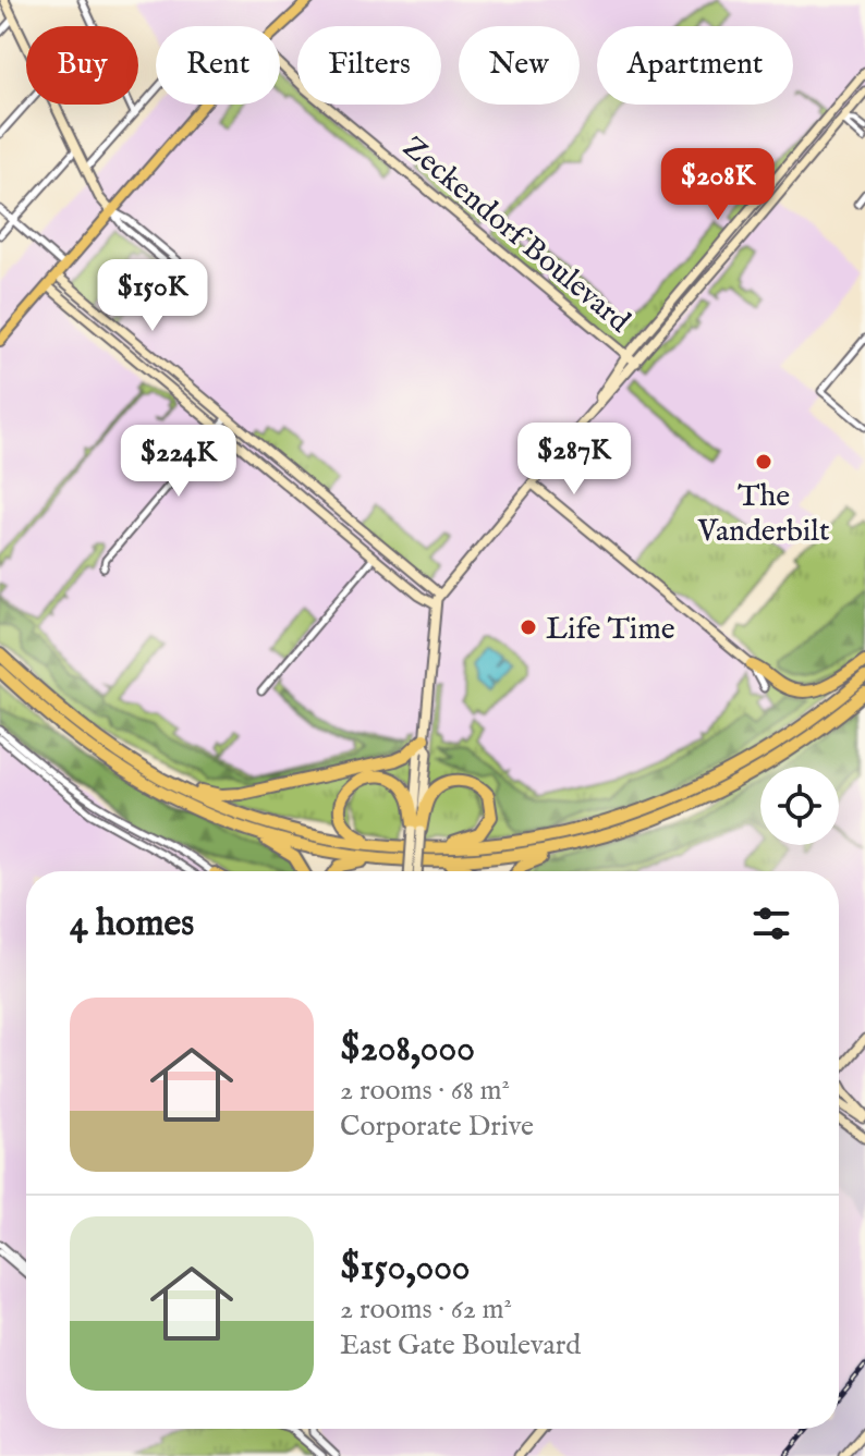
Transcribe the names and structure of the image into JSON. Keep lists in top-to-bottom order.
{
  "streets": {
    "street": ["Zeckendorf Boulevard"]
  },
  "places": ["The Vanderbilt", "Life Time"],
  "page": {
    "chip": [
      "Buy",
      "Rent",
      "Filters",
      "New",
      "Apartment"
    ],
    "price": [
      "$208K",
      "$150K",
      "$287K",
      "$224K"
    ],
    "heading": "4 homes",
    "list": [
      {
        "name": "$208,000",
        "note": "2 rooms · 68 m² · Corporate Drive"
      },
      {
        "name": "$150,000",
        "note": "2 rooms · 62 m² · East Gate Boulevard"
      }
    ]
  }
}
